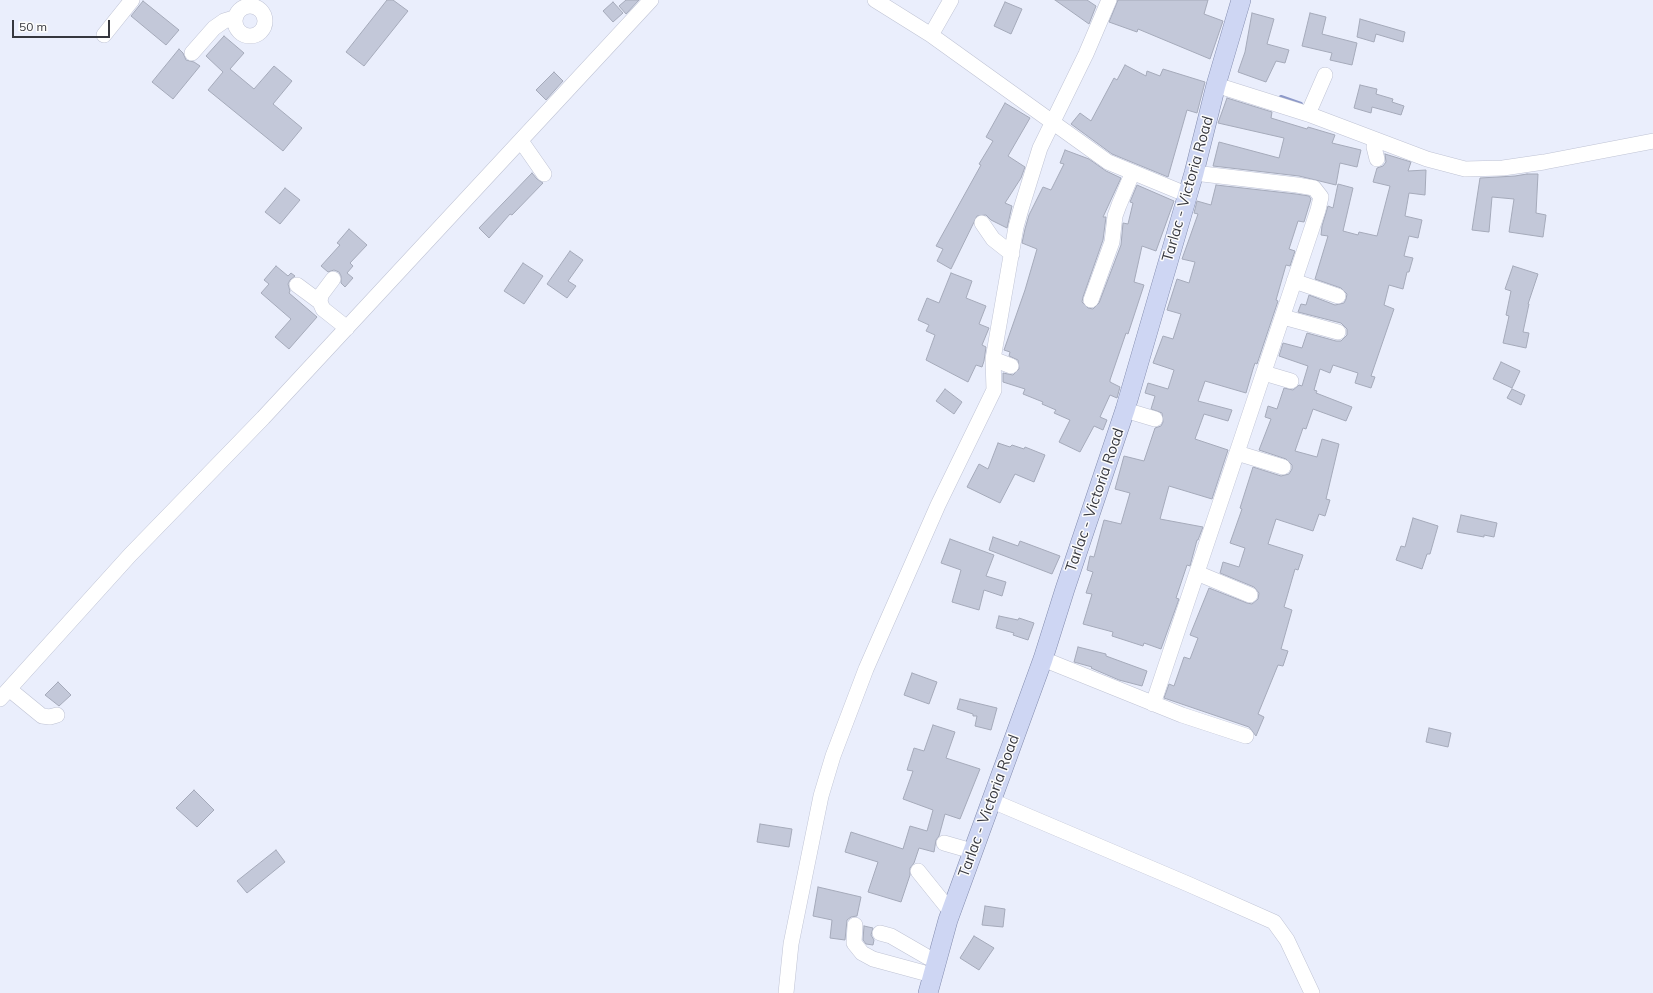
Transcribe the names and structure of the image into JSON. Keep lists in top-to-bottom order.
{
  "streets": {
    "main road": ["Tarlac - Victoria Road"]
  },
  "scale_bar": "50 m"
}
